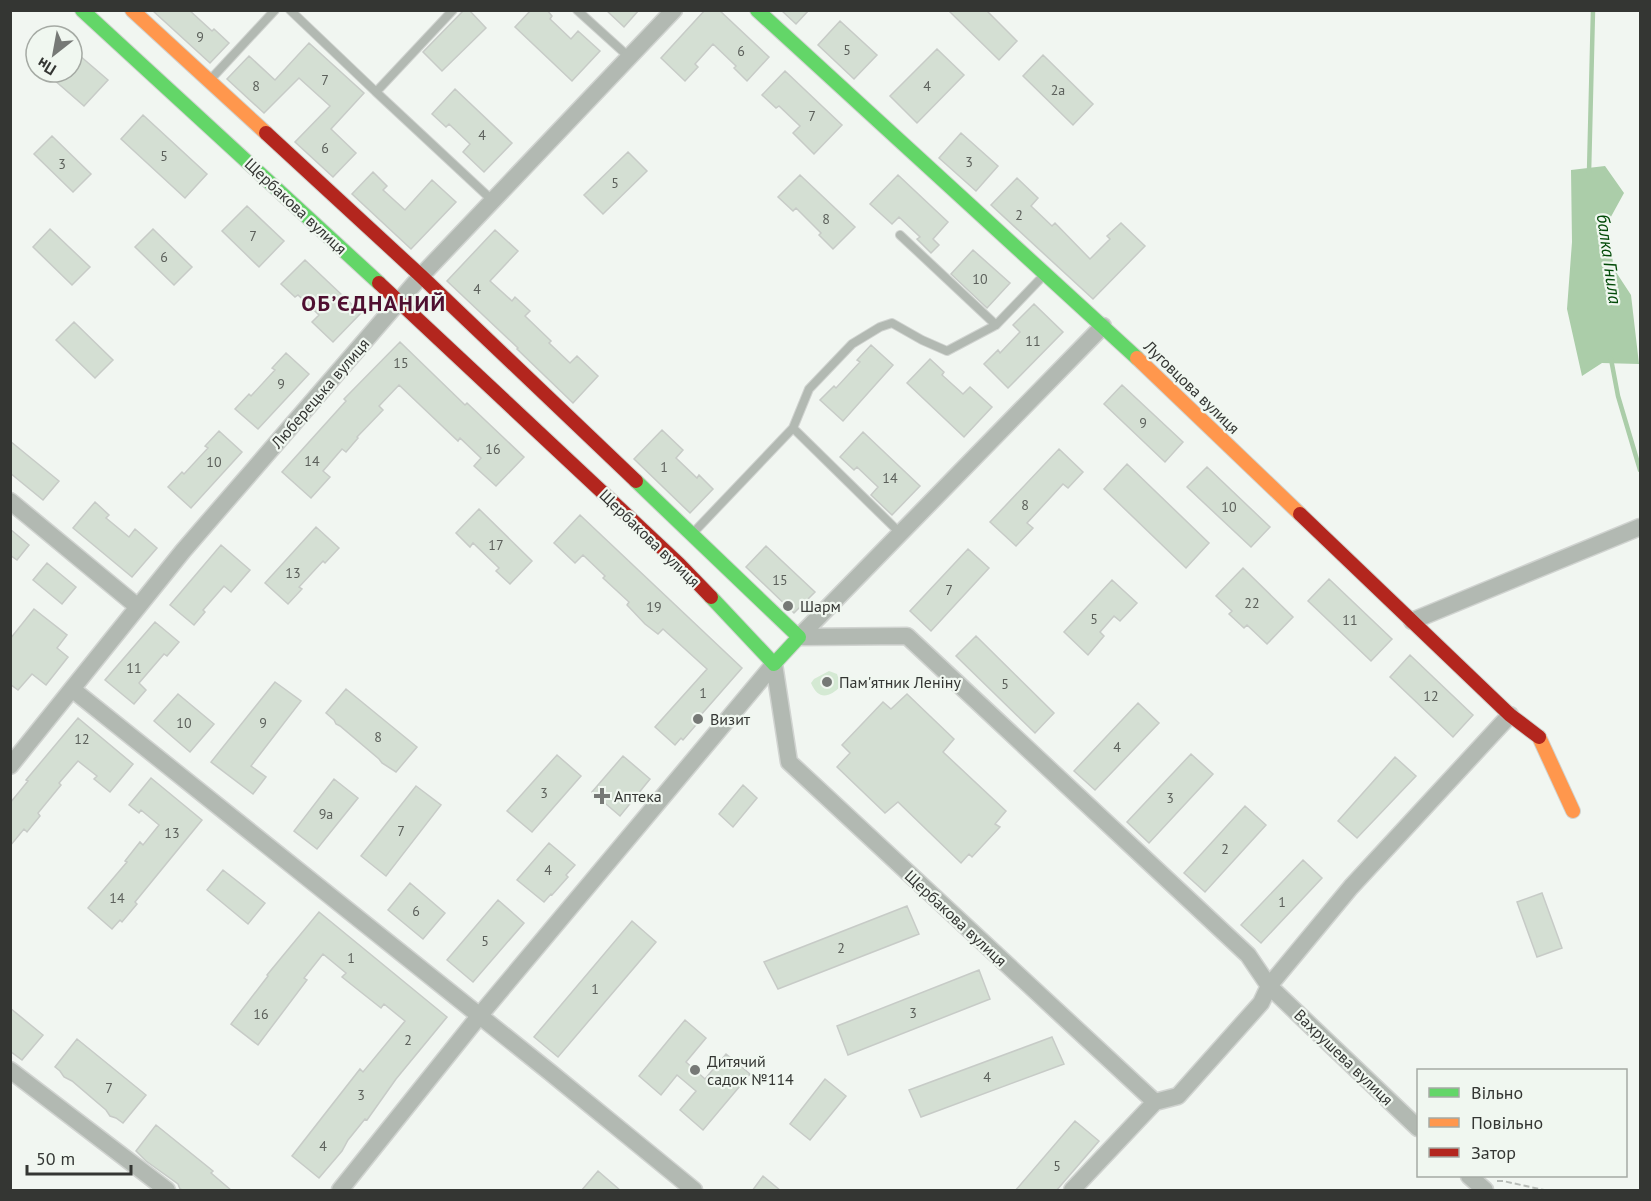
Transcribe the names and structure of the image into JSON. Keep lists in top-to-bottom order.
{
  "streets": {
    "street": [
      "Щербакова вулиця",
      "Луговцова вулиця",
      "Люберецька вулиця",
      "Вахрушева вулиця"
    ]
  },
  "crossings": [
    ["Щербакова вулиця", "Люберецька вулиця"]
  ],
  "districts": ["ОБ’ЄДНАНИЙ"],
  "water": ["балка Гнила"],
  "places": {
    "other": [
      "Шарм",
      "Пам'ятник Леніну",
      "Визит",
      "Дитячий садок №114"
    ],
    "health": ["Аптека"]
  },
  "house_numbers": [
    "9",
    "5",
    "6",
    "7",
    "8",
    "4",
    "2а",
    "7",
    "4",
    "6",
    "5",
    "3",
    "3",
    "5",
    "2",
    "8",
    "7",
    "6",
    "10",
    "4",
    "11",
    "15",
    "9",
    "9",
    "16",
    "14",
    "10",
    "1",
    "14",
    "8",
    "10",
    "17",
    "13",
    "15",
    "7",
    "22",
    "19",
    "5",
    "11",
    "11",
    "5",
    "1",
    "12",
    "10",
    "9",
    "8",
    "12",
    "4",
    "3",
    "3",
    "9а",
    "7",
    "13",
    "2",
    "4",
    "14",
    "1",
    "6",
    "5",
    "2",
    "1",
    "1",
    "3",
    "16",
    "2",
    "4",
    "7",
    "3",
    "4",
    "5"
  ],
  "legend": ["Вільно", "Повільно", "Затор"],
  "scale_bar": "50 m",
  "north": "bottom left"
}
